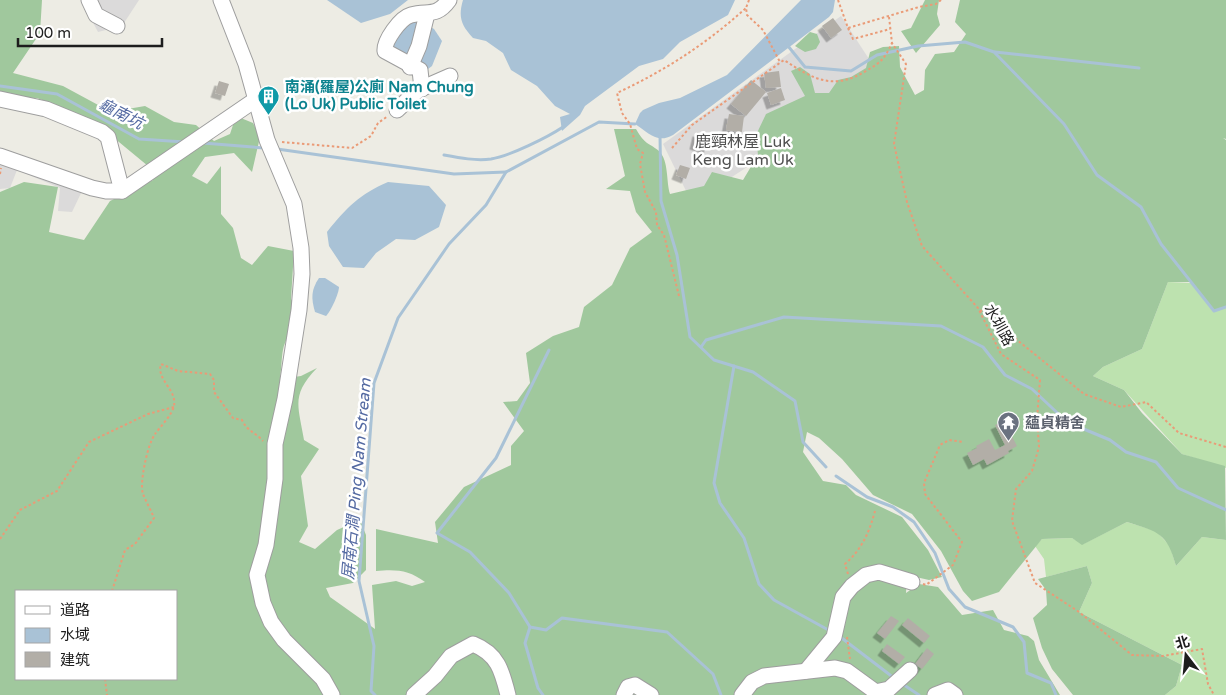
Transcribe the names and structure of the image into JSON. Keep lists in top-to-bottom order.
{
  "streets": {
    "path": ["水圳路"]
  },
  "districts": ["鹿頸林屋 Luk Keng Lam Uk"],
  "water": ["龜南坑", "屏南石澗 Ping Nam Stream"],
  "places": {
    "building": ["南涌(羅屋)公廁 Nam Chung (Lo Uk) Public Toilet"],
    "temple": ["蘊貞精舍"]
  },
  "legend": ["道路", "水域", "建筑"],
  "scale_bar": "100 m",
  "north": "top"
}
